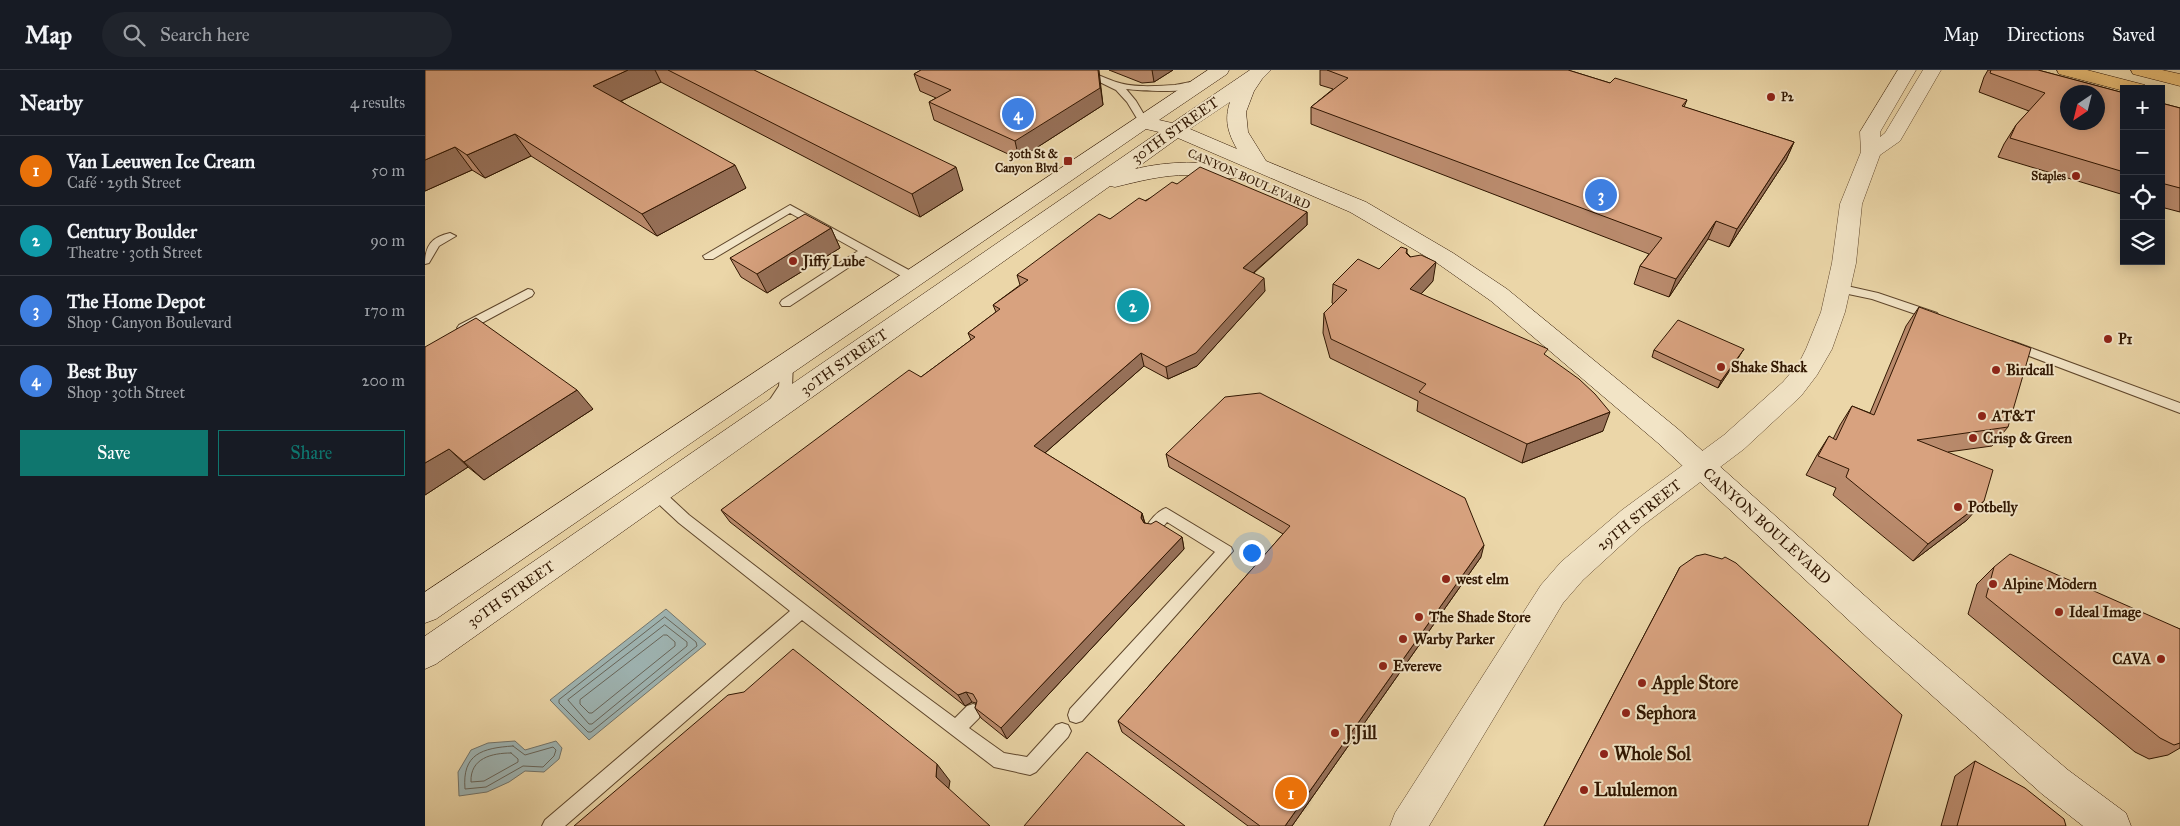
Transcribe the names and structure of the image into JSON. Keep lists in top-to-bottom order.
{
  "streets": {
    "street": ["30TH STREET", "CANYON BOULEVARD", "29TH STREET"]
  },
  "crossings": [
    ["30TH STREET", "CANYON BOULEVARD"],
    ["CANYON BOULEVARD", "29TH STREET"]
  ],
  "places": {
    "other": [
      "P2",
      "Staples",
      "Jiffy Lube",
      "P1",
      "Shake Shack",
      "Birdcall",
      "AT&T",
      "Crisp & Green",
      "Potbelly",
      "west elm",
      "Alpine Modern",
      "Ideal Image",
      "The Shade Store",
      "Warby Parker",
      "CAVA",
      "Evereve",
      "Apple Store",
      "Sephora",
      "J.Jill",
      "Whole Sol",
      "Lululemon"
    ],
    "transit": ["30th St & Canyon Blvd"]
  },
  "north": "bottom left",
  "page": {
    "header": "Map",
    "search": "Search here",
    "nav": ["Map", "Directions", "Saved"],
    "heading": ["Nearby", "4 results"],
    "map_buttons": ["+", "−"],
    "pins": [
      "4",
      "3",
      "2",
      "1"
    ],
    "list": [
      {
        "mark": "1",
        "name": "Van Leeuwen Ice Cream",
        "note": "Café · 29th Street",
        "value": "50 m"
      },
      {
        "mark": "2",
        "name": "Century Boulder",
        "note": "Theatre · 30th Street",
        "value": "90 m"
      },
      {
        "mark": "3",
        "name": "The Home Depot",
        "note": "Shop · Canyon Boulevard",
        "value": "170 m"
      },
      {
        "mark": "4",
        "name": "Best Buy",
        "note": "Shop · 30th Street",
        "value": "200 m"
      }
    ],
    "buttons": ["Save", "Share"]
  }
}
